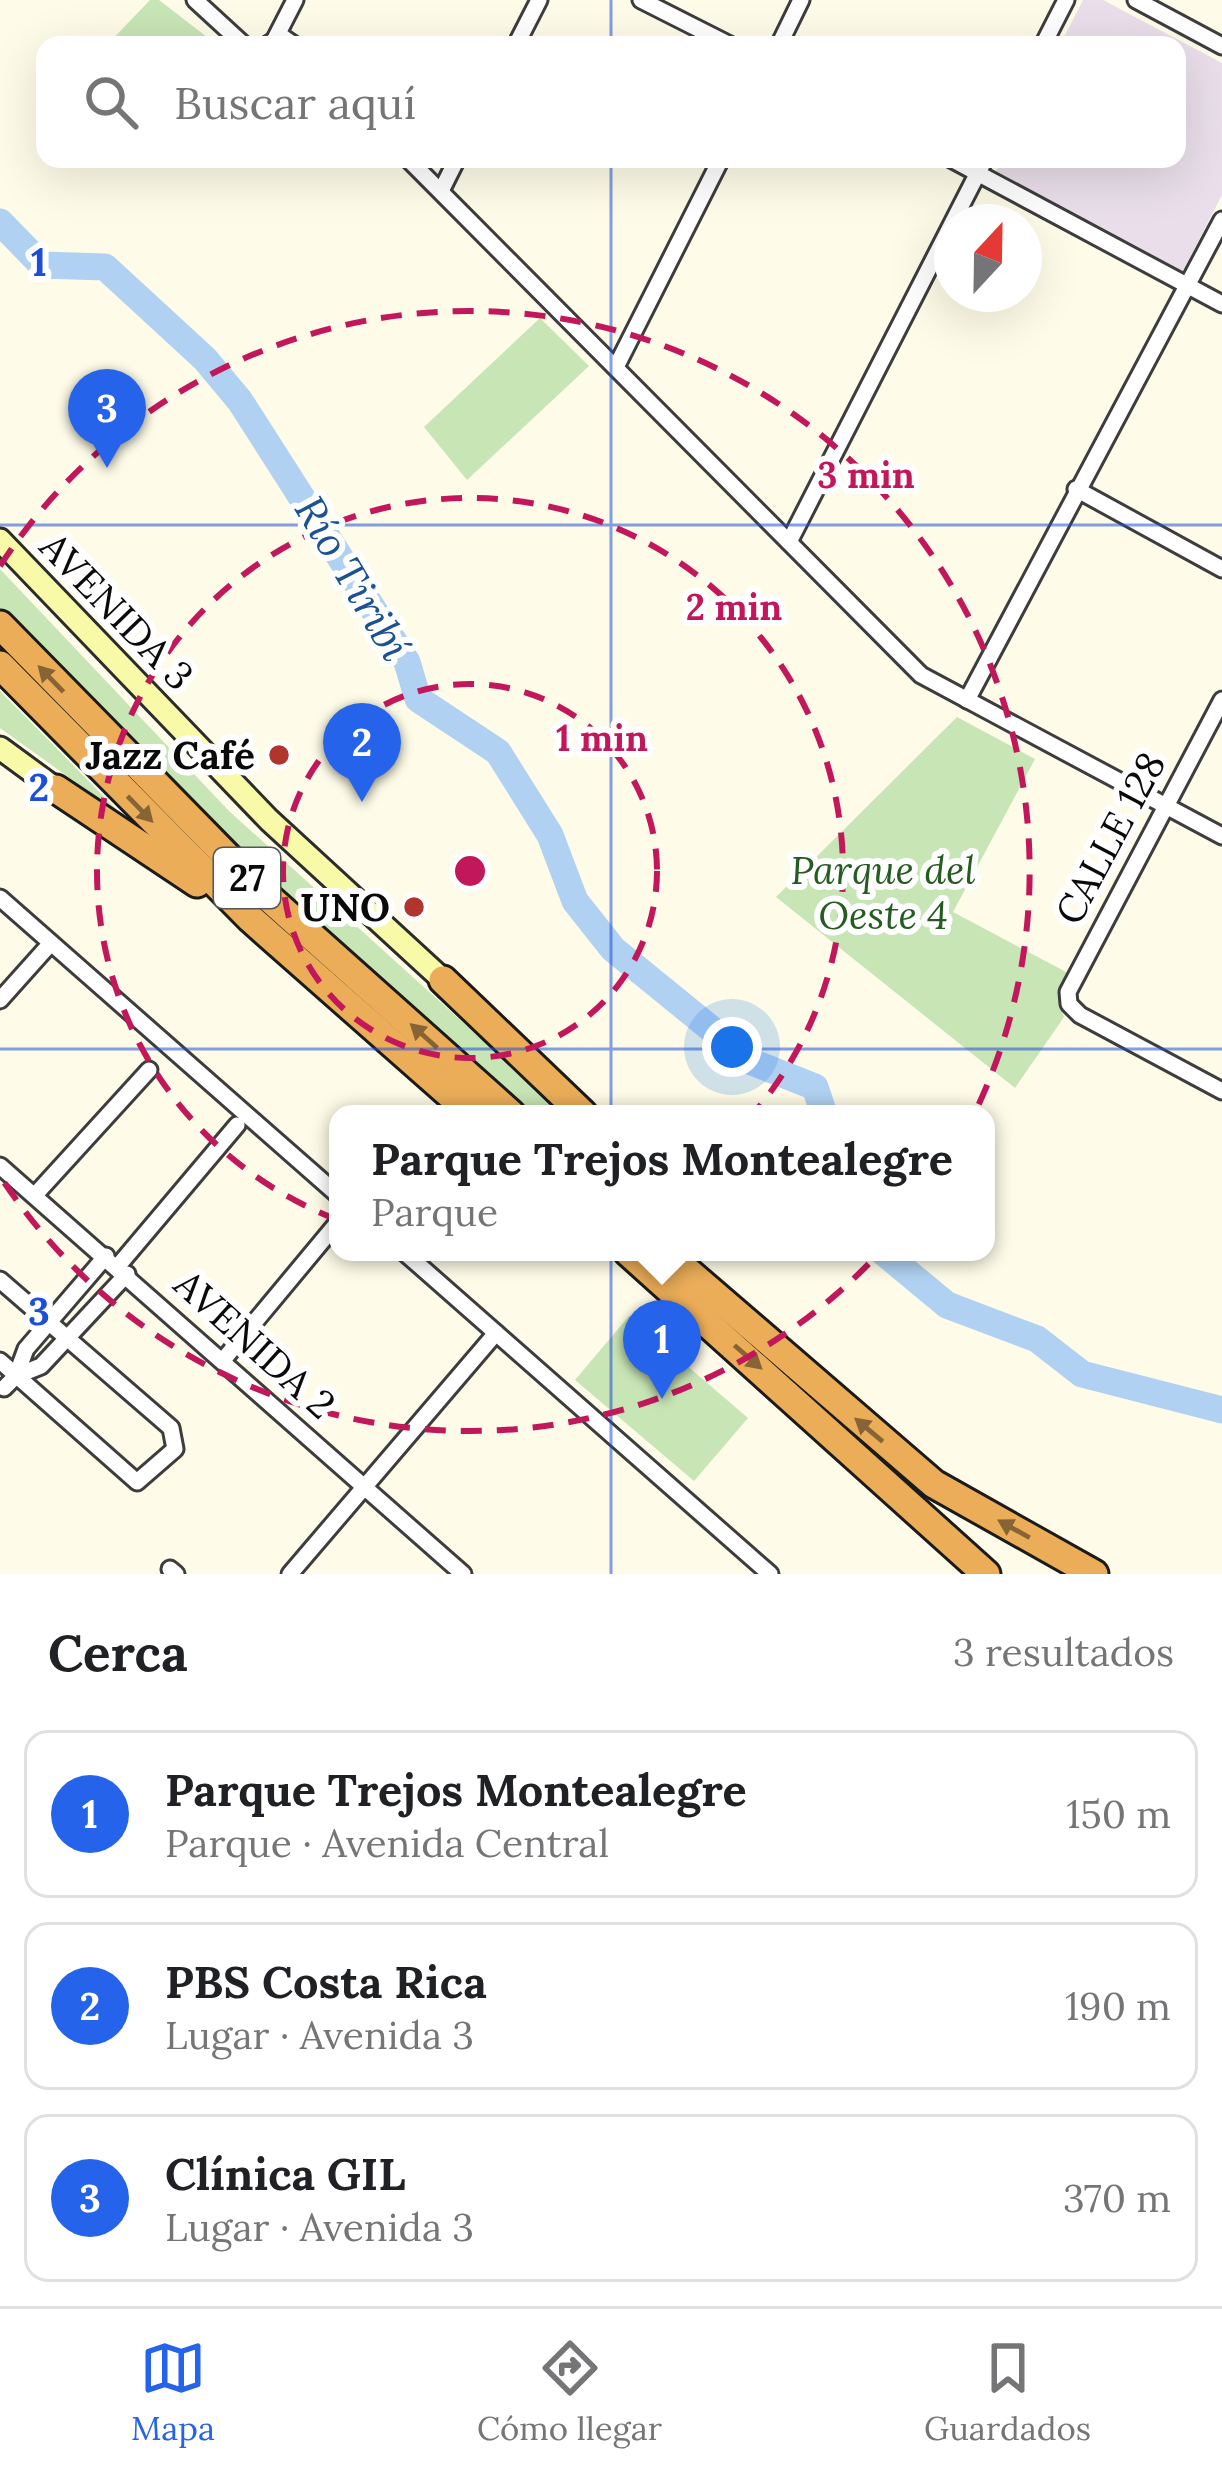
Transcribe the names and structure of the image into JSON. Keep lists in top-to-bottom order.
{
  "streets": {
    "highway": ["27"],
    "street": ["AVENIDA 3", "CALLE 128", "AVENIDA 2"]
  },
  "water": ["Río Tiribí"],
  "parks": ["Parque del Oeste 4"],
  "places": ["Jazz Café", "UNO"],
  "north": "top",
  "page": {
    "search": "Buscar aquí",
    "pins": ["3", "2", "1"],
    "popup": ["Parque Trejos Montealegre", "Parque"],
    "heading": ["Cerca", "3 resultados"],
    "list": [
      {
        "mark": "1",
        "name": "Parque Trejos Montealegre",
        "note": "Parque · Avenida Central",
        "value": "150 m"
      },
      {
        "mark": "2",
        "name": "PBS Costa Rica",
        "note": "Lugar · Avenida 3",
        "value": "190 m"
      },
      {
        "mark": "3",
        "name": "Clínica GIL",
        "note": "Lugar · Avenida 3",
        "value": "370 m"
      }
    ],
    "nav": ["Mapa", "Cómo llegar", "Guardados"]
  },
  "grid": {
    "rows": ["1", "2", "3"]
  },
  "rings": ["3 min", "2 min", "1 min"]
}
